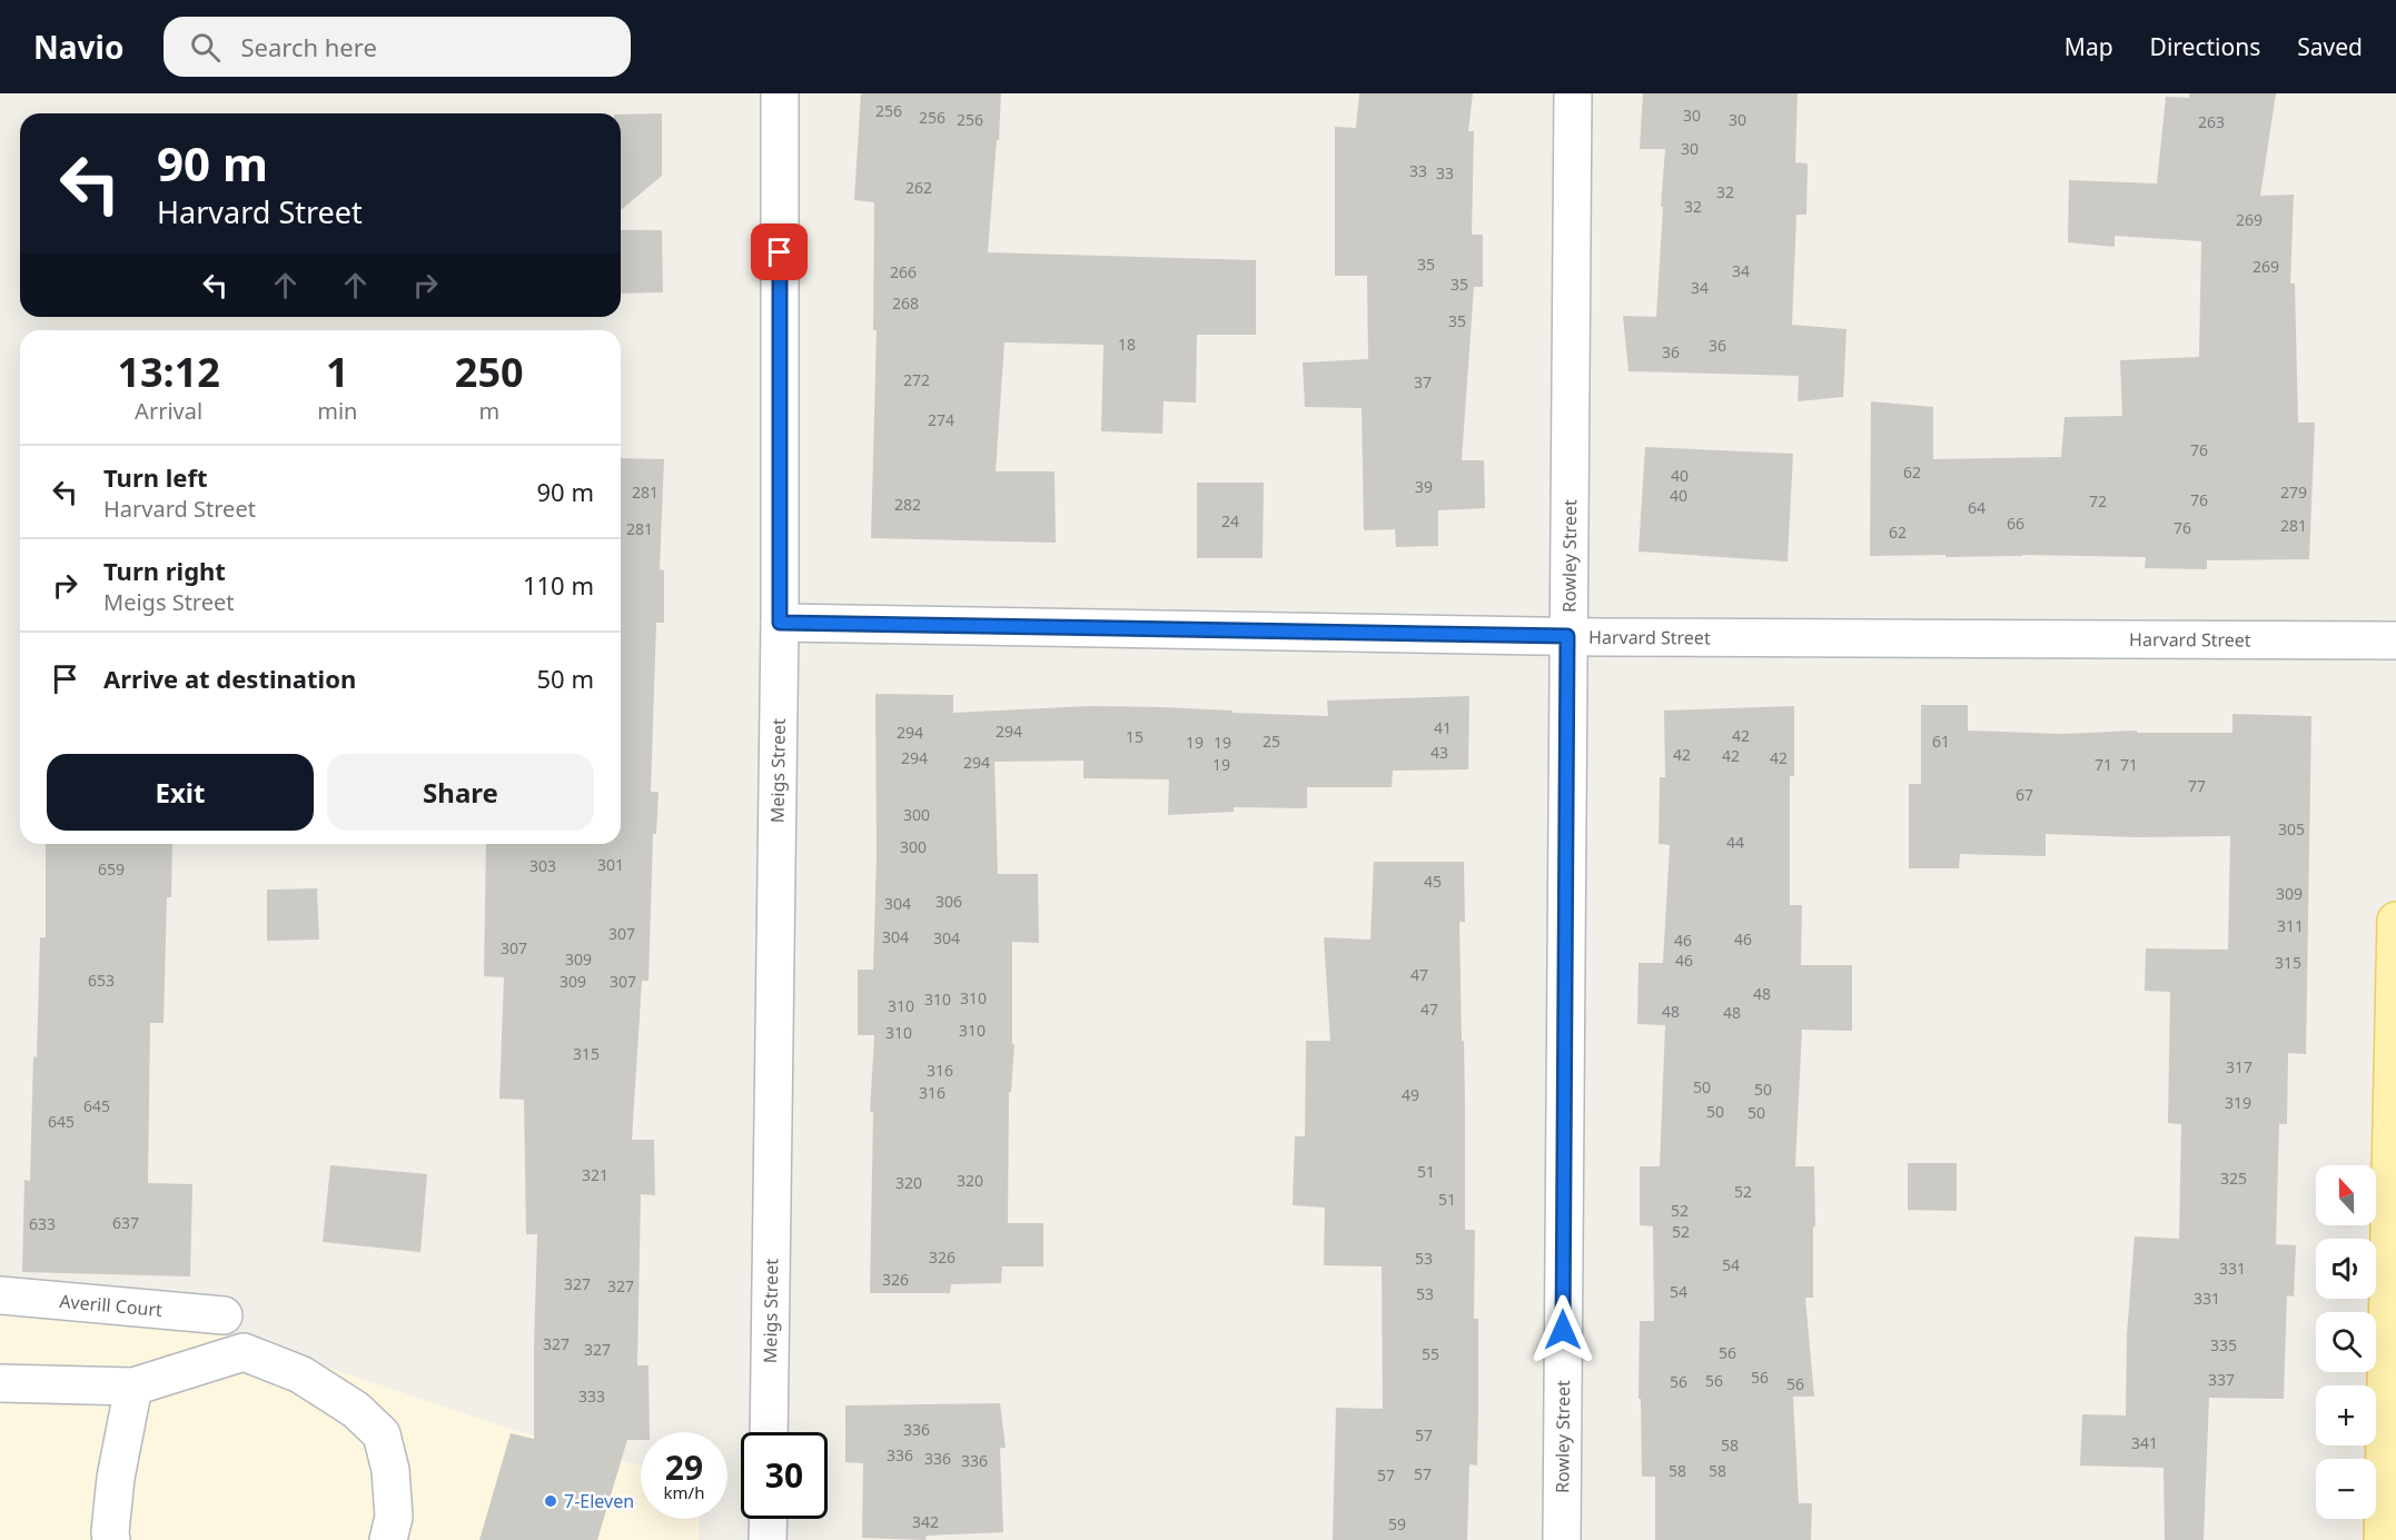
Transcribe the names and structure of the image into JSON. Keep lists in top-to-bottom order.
{
  "streets": {
    "street": [
      "Rowley Street",
      "Harvard Street",
      "Meigs Street",
      "Averill Court"
    ]
  },
  "crossings": [
    ["Rowley Street", "Harvard Street"],
    ["Harvard Street", "Meigs Street"]
  ],
  "places": ["7-Eleven"],
  "house_numbers": [
    "256",
    "30",
    "256",
    "256",
    "30",
    "263",
    "30",
    "33",
    "33",
    "262",
    "32",
    "32",
    "269",
    "35",
    "269",
    "34",
    "266",
    "35",
    "34",
    "268",
    "35",
    "18",
    "36",
    "36",
    "272",
    "37",
    "274",
    "76",
    "62",
    "40",
    "39",
    "281",
    "279",
    "40",
    "76",
    "72",
    "282",
    "64",
    "24",
    "66",
    "281",
    "76",
    "281",
    "62",
    "41",
    "294",
    "294",
    "42",
    "15",
    "25",
    "61",
    "19",
    "19",
    "43",
    "42",
    "42",
    "294",
    "42",
    "294",
    "19",
    "71",
    "71",
    "77",
    "67",
    "300",
    "305",
    "44",
    "300",
    "301",
    "303",
    "659",
    "45",
    "309",
    "306",
    "304",
    "311",
    "307",
    "304",
    "304",
    "46",
    "46",
    "307",
    "309",
    "46",
    "315",
    "47",
    "653",
    "309",
    "307",
    "48",
    "310",
    "310",
    "310",
    "47",
    "48",
    "48",
    "310",
    "310",
    "315",
    "317",
    "316",
    "50",
    "50",
    "316",
    "49",
    "319",
    "645",
    "50",
    "50",
    "645",
    "51",
    "321",
    "325",
    "320",
    "320",
    "52",
    "51",
    "52",
    "637",
    "633",
    "52",
    "326",
    "53",
    "54",
    "331",
    "326",
    "327",
    "327",
    "54",
    "53",
    "331",
    "327",
    "335",
    "327",
    "56",
    "55",
    "56",
    "337",
    "56",
    "56",
    "56",
    "333",
    "336",
    "57",
    "341",
    "58",
    "336",
    "336",
    "336",
    "58",
    "58",
    "57",
    "57",
    "342",
    "59"
  ],
  "north": "top",
  "page": {
    "header": "Navio",
    "search": "Search here",
    "nav": ["Map", "Directions", "Saved"],
    "turn": ["90 m", "Harvard Street"],
    "eta": [
      "13:12",
      "Arrival",
      "1",
      "min",
      "250",
      "m"
    ],
    "list": [
      {
        "name": "Turn left",
        "note": "Harvard Street",
        "value": "90 m"
      },
      {
        "name": "Turn right",
        "note": "Meigs Street",
        "value": "110 m"
      },
      {
        "name": "Arrive at destination",
        "value": "50 m"
      }
    ],
    "buttons": ["Exit", "Share"],
    "map_buttons": ["+", "−"],
    "speed": "29 km/h",
    "limit": "30"
  }
}
